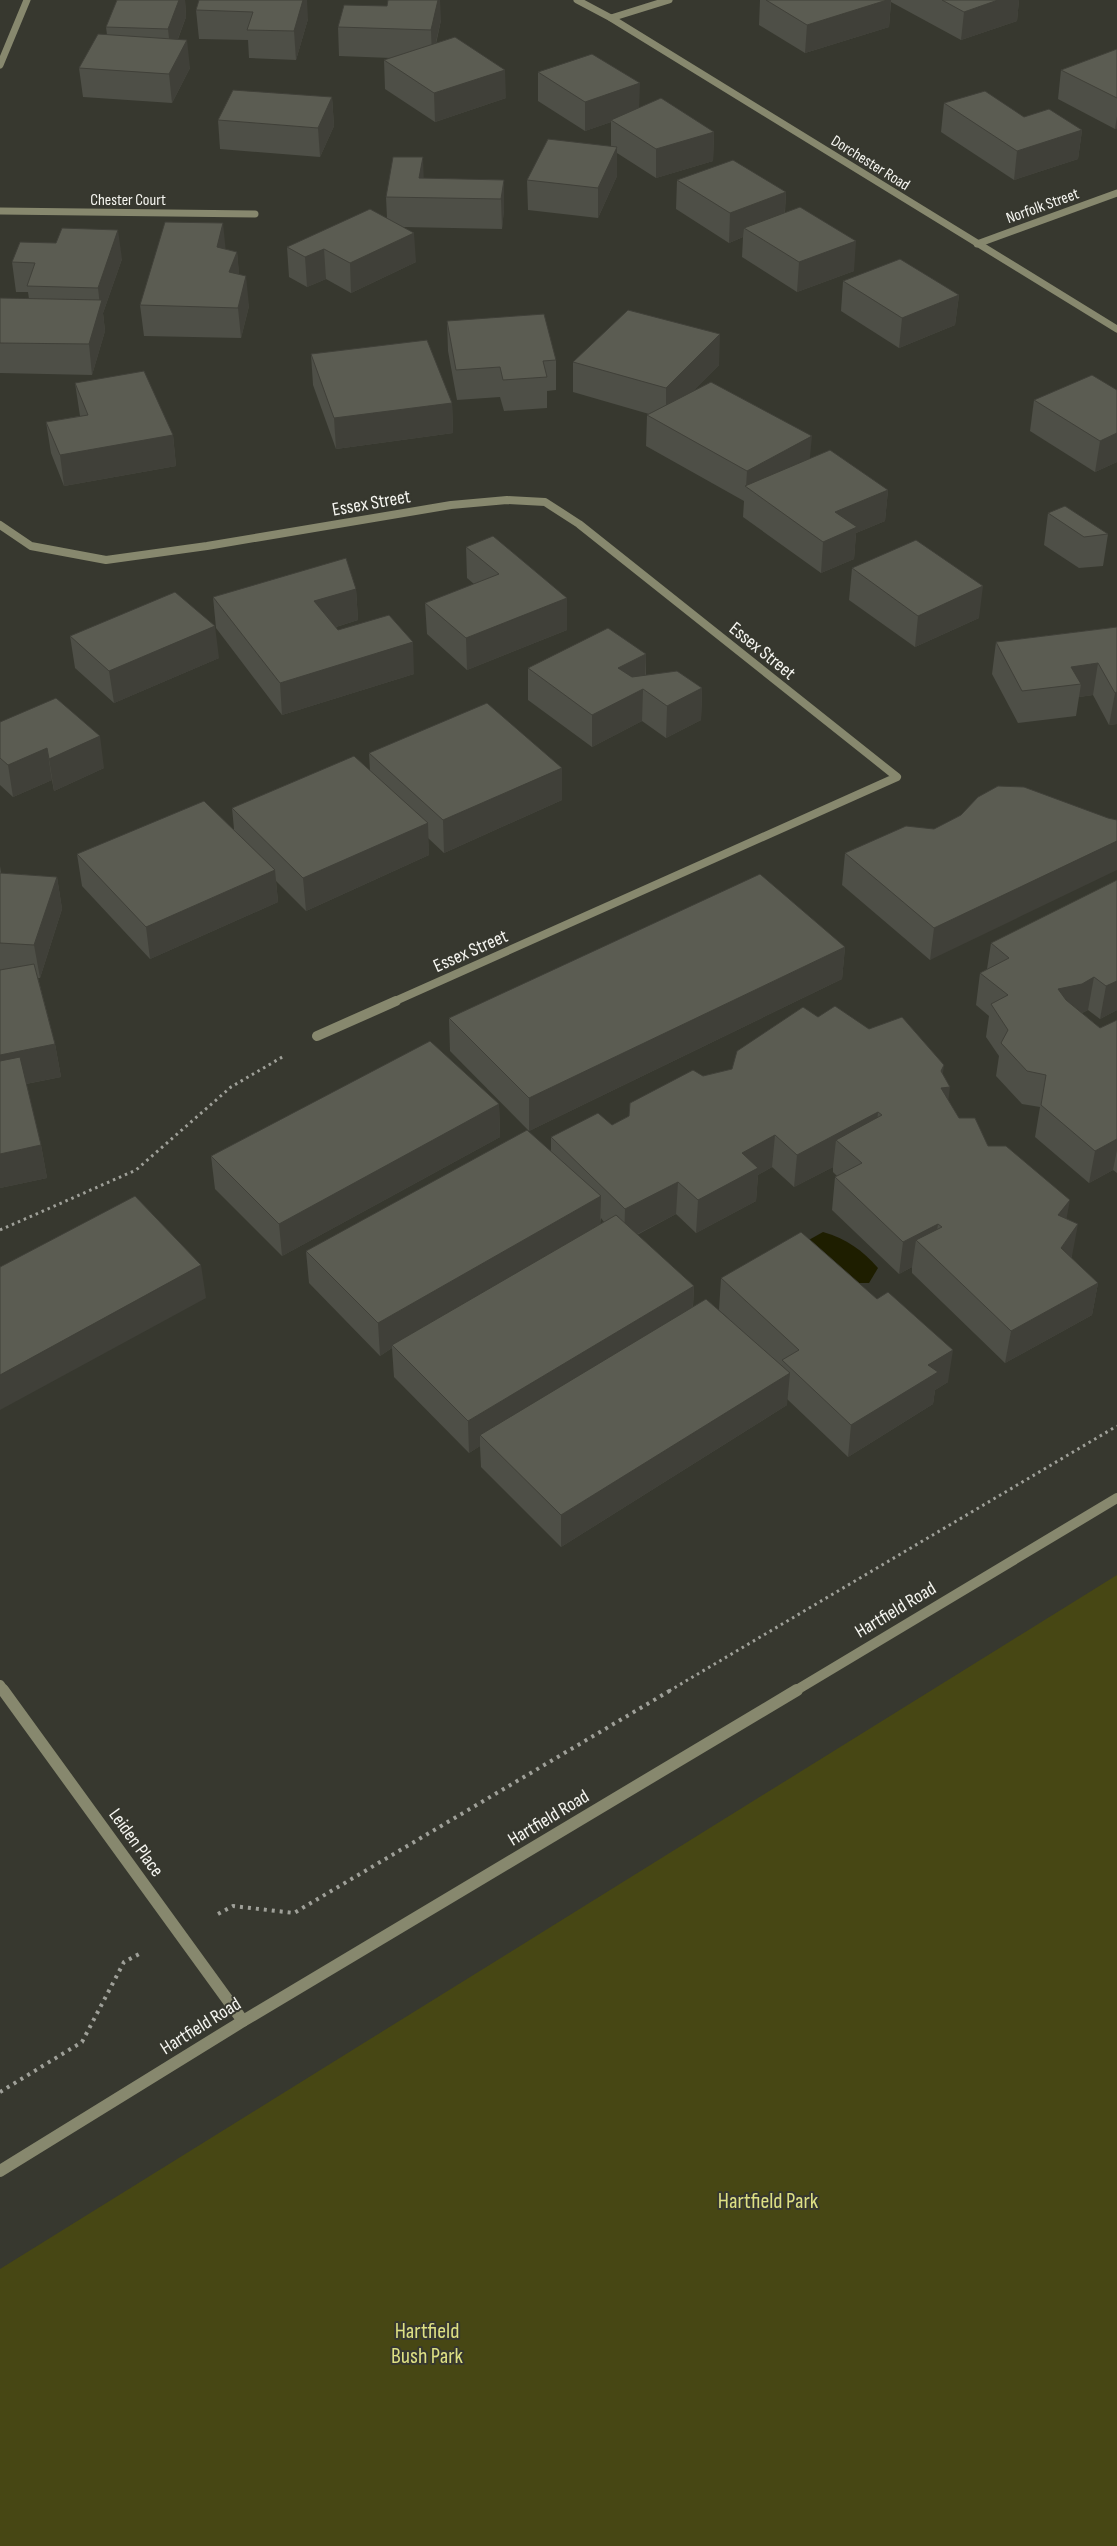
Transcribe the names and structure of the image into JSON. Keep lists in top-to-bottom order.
{
  "streets": {
    "street": [
      "Dorchester Road",
      "Chester Court",
      "Norfolk Street",
      "Essex Street",
      "Hartfield Road",
      "Leiden Place"
    ]
  },
  "crossings": [
    ["Dorchester Road", "Norfolk Street"],
    ["Hartfield Road", "Leiden Place"]
  ],
  "parks": ["Hartfield Park", "Hartfield Bush Park"]
}
